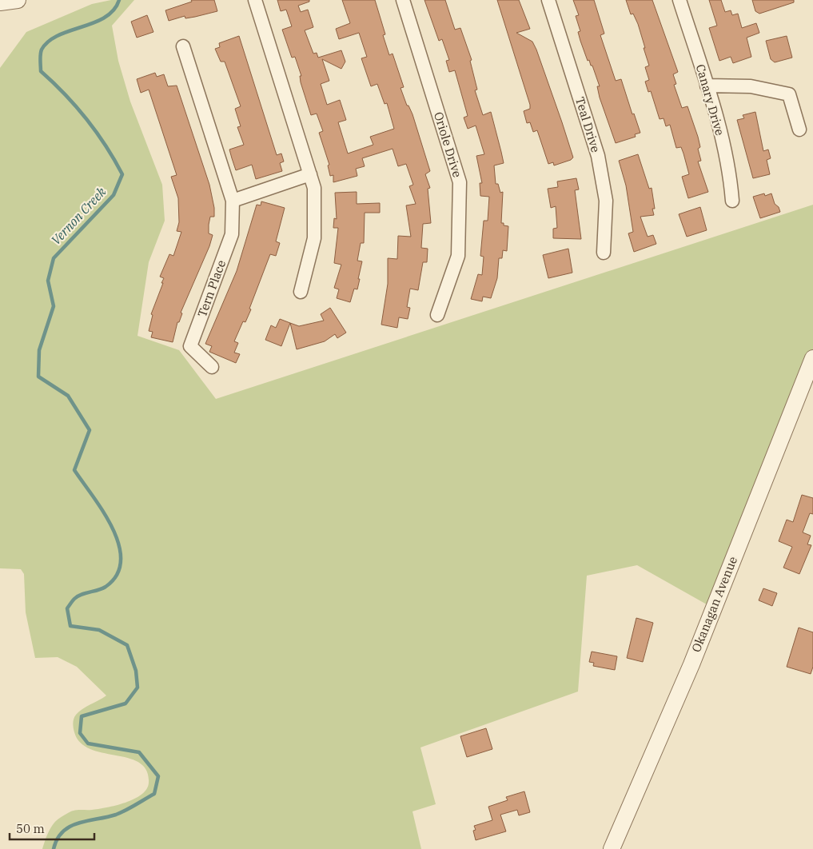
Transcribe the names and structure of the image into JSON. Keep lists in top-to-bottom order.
{
  "streets": {
    "street": [
      "Canary Drive",
      "Teal Drive",
      "Oriole Drive",
      "Tern Place",
      "Okanagan Avenue"
    ]
  },
  "water": ["Vernon Creek"],
  "scale_bar": "50 m"
}
